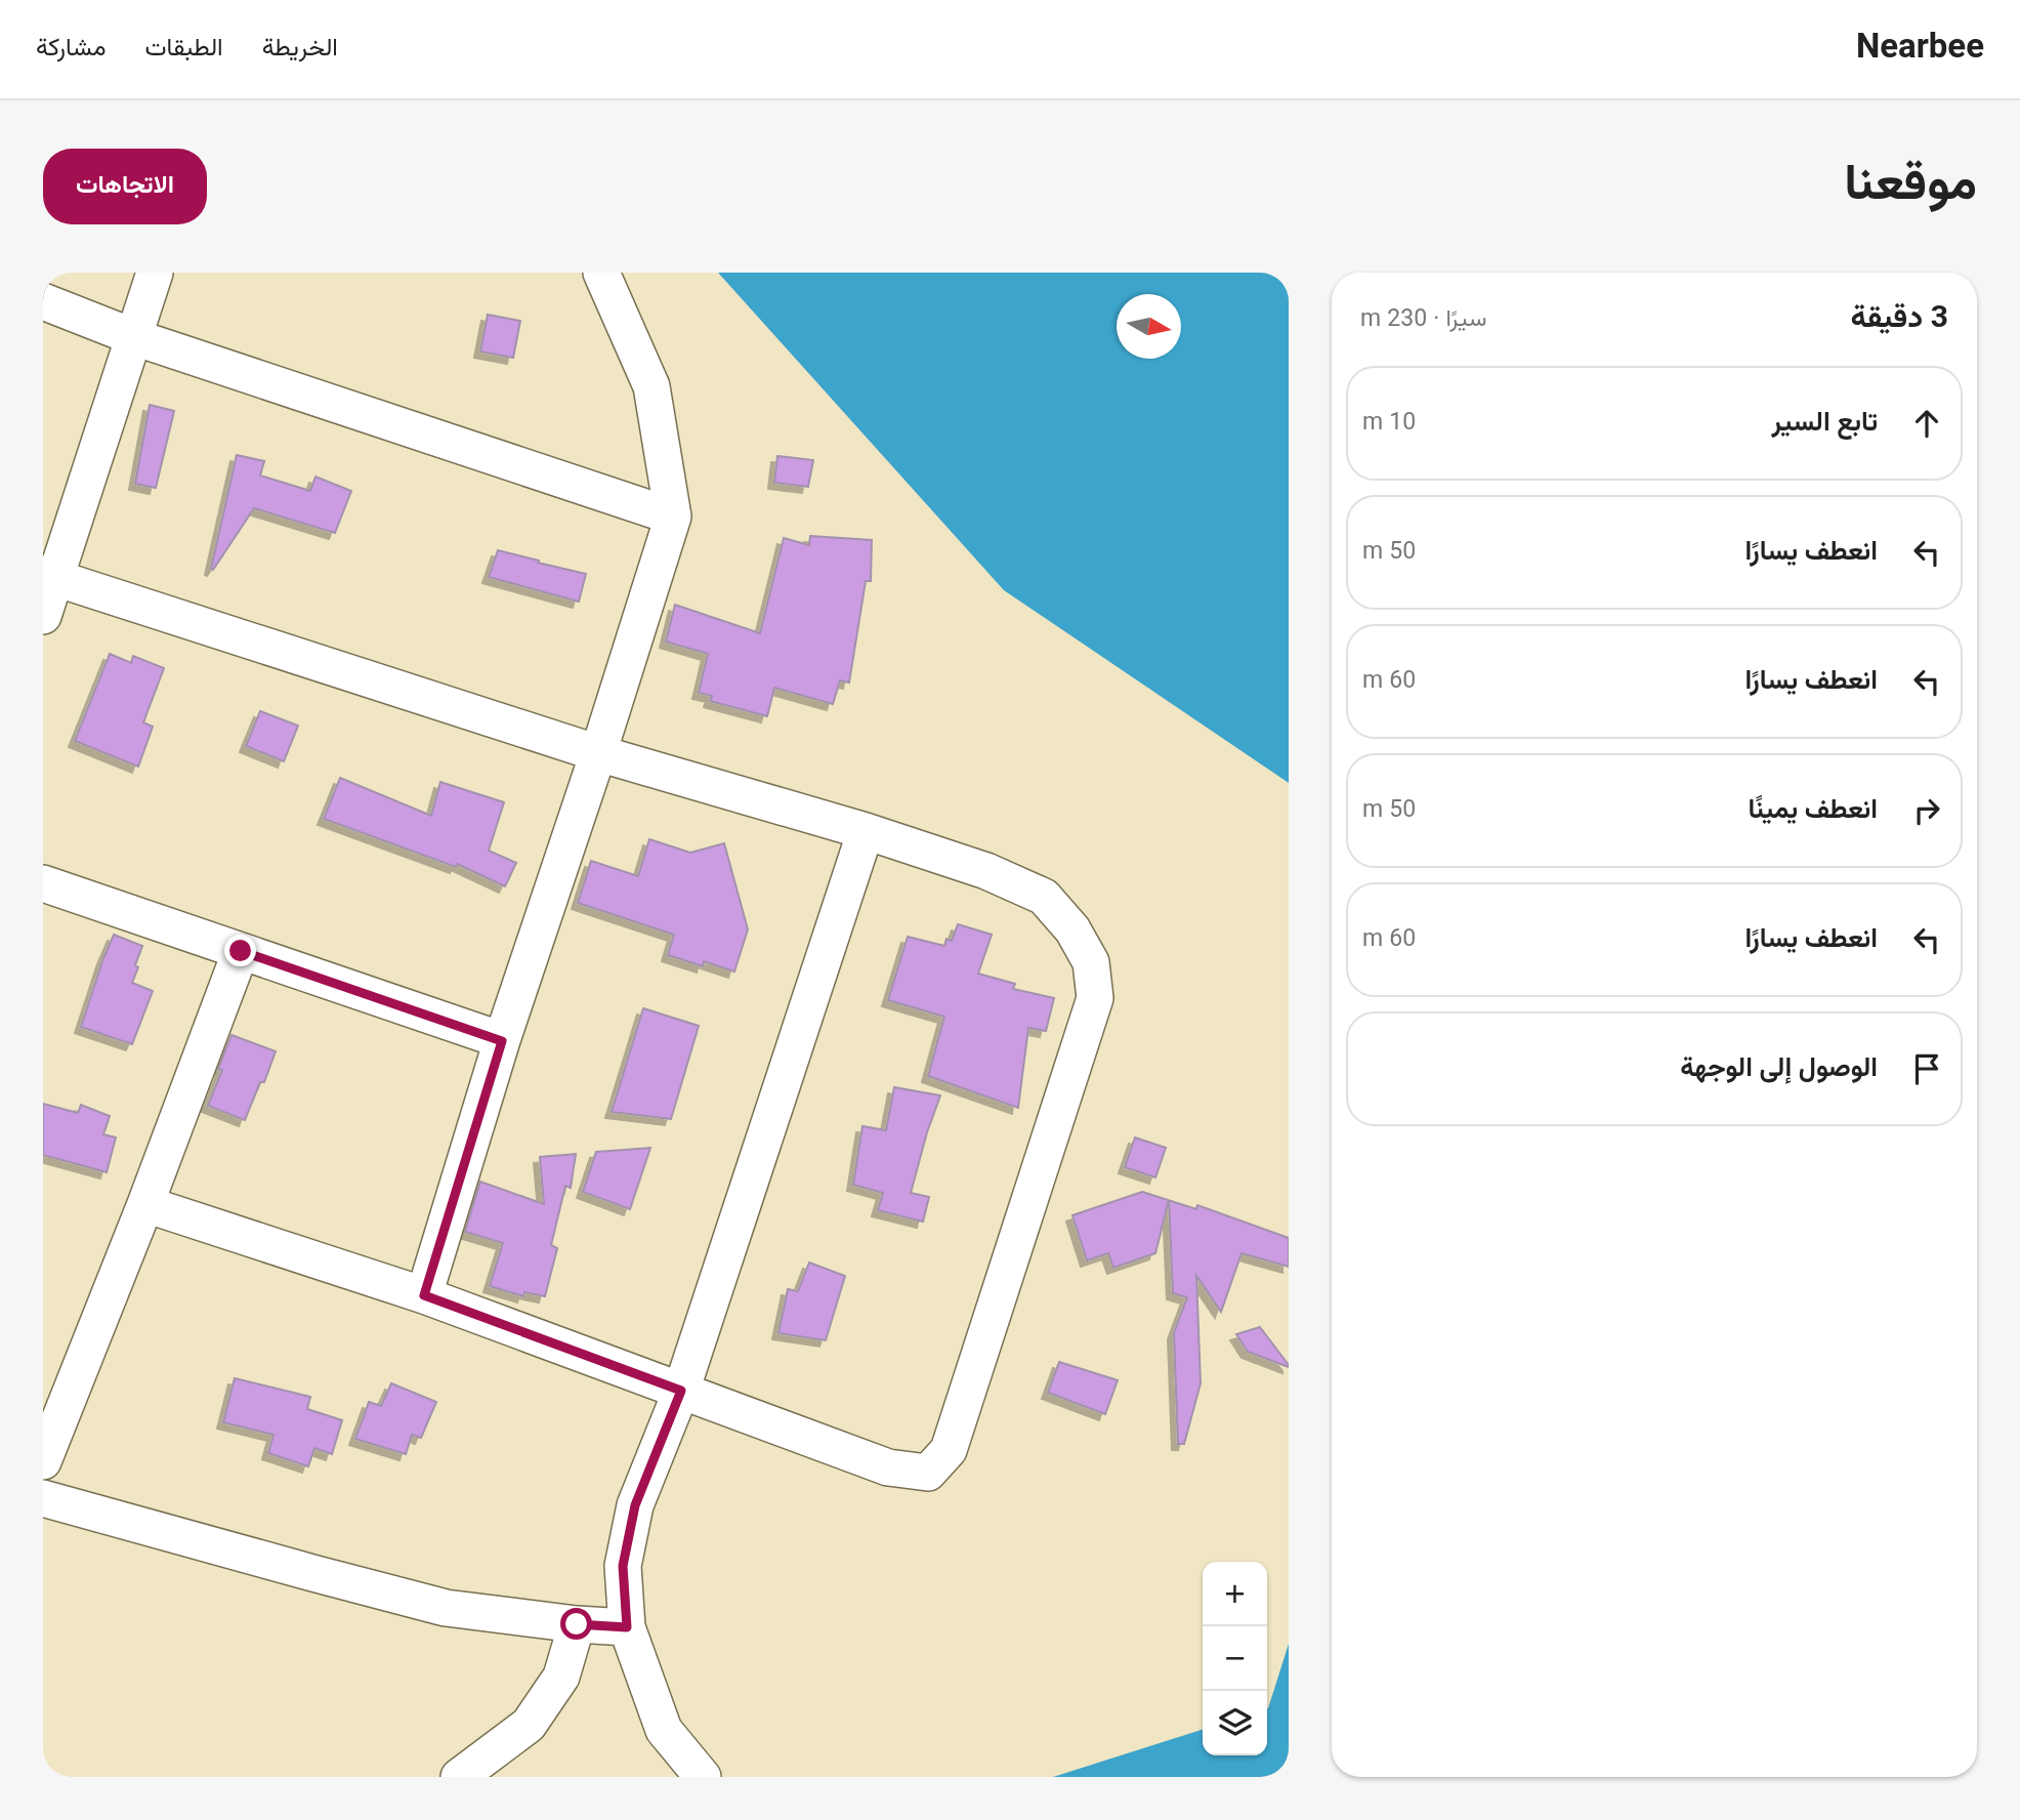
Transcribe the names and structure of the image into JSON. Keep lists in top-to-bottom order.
{
  "north": "right",
  "page": {
    "header": "Nearbee",
    "nav": ["الخريطة", "الطبقات", "مشاركة"],
    "title": "موقعنا",
    "buttons": "الاتجاهات",
    "heading": ["3 دقيقة", "سيرًا · 230 m"],
    "list": [
      ["تابع السير", "10 m"],
      ["انعطف يسارًا", "50 m"],
      ["انعطف يسارًا", "60 m"],
      ["انعطف يمينًا", "50 m"],
      ["انعطف يسارًا", "60 m"],
      "الوصول إلى الوجهة"
    ],
    "map_buttons": ["+", "−"]
  }
}
